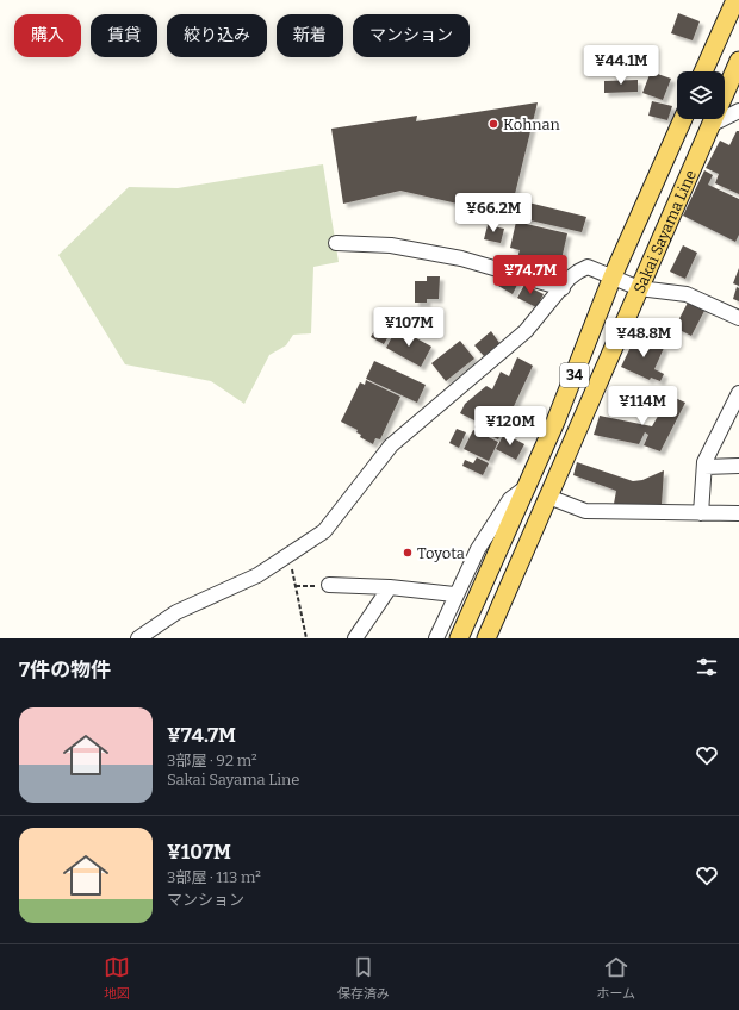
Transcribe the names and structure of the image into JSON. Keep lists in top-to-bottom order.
{
  "streets": {
    "main road": ["Sakai Sayama Line", "34"]
  },
  "places": ["Kohnan", "Toyota"],
  "page": {
    "chip": [
      "購入",
      "賃貸",
      "絞り込み",
      "新着",
      "マンション"
    ],
    "price": [
      "¥44.1M",
      "¥66.2M",
      "¥74.7M",
      "¥107M",
      "¥48.8M",
      "¥114M",
      "¥120M"
    ],
    "heading": "7件の物件",
    "list": [
      {
        "name": "¥74.7M",
        "note": "3部屋 · 92 m² · Sakai Sayama Line"
      },
      {
        "name": "¥107M",
        "note": "3部屋 · 113 m² · マンション"
      }
    ],
    "tabs": ["地図", "保存済み", "ホーム"]
  }
}
